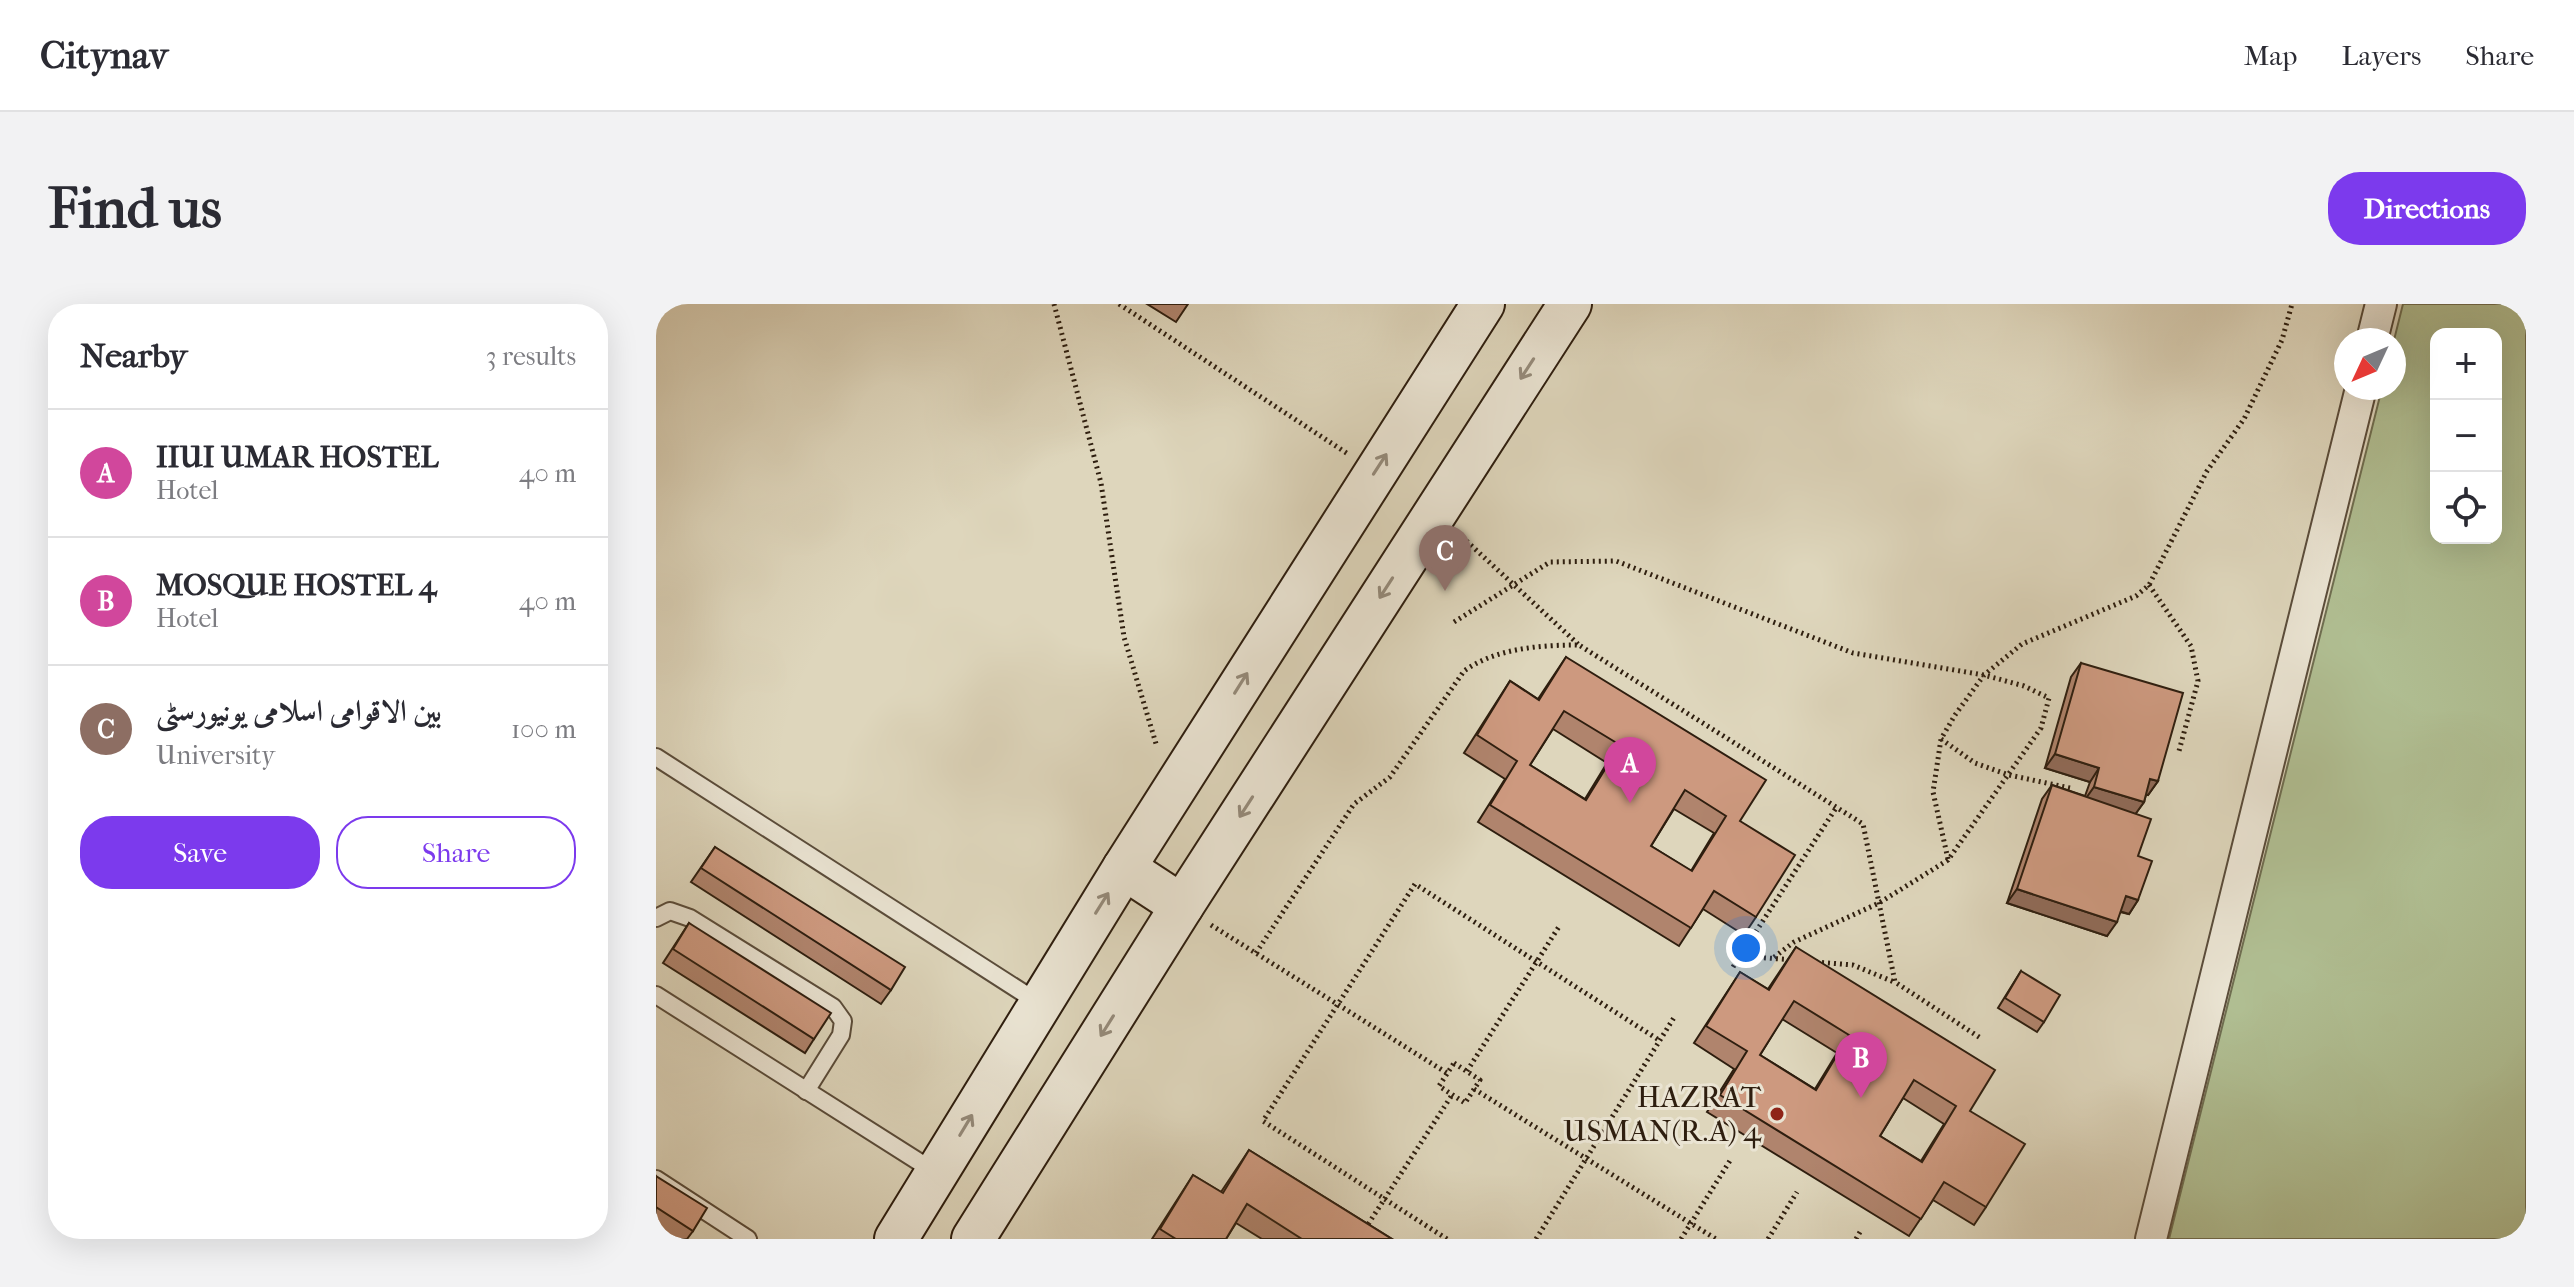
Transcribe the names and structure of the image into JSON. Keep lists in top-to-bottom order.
{
  "places": ["HAZRAT USMAN(R.A) 4"],
  "north": "bottom left",
  "page": {
    "header": "Citynav",
    "nav": ["Map", "Layers", "Share"],
    "buttons": [
      "Directions",
      ["Save", "Share"]
    ],
    "title": "Find us",
    "heading": ["Nearby", "3 results"],
    "map_buttons": ["+", "−"],
    "list": [
      {
        "mark": "A",
        "name": "IIUI UMAR HOSTEL",
        "note": "Hotel",
        "value": "40 m"
      },
      {
        "mark": "B",
        "name": "MOSQUE HOSTEL 4",
        "note": "Hotel",
        "value": "40 m"
      },
      {
        "mark": "C",
        "name": "بین الاقوامی اسلامی یونیورسٹی",
        "note": "University",
        "value": "100 m"
      }
    ],
    "pins": ["C", "A", "B"]
  }
}
